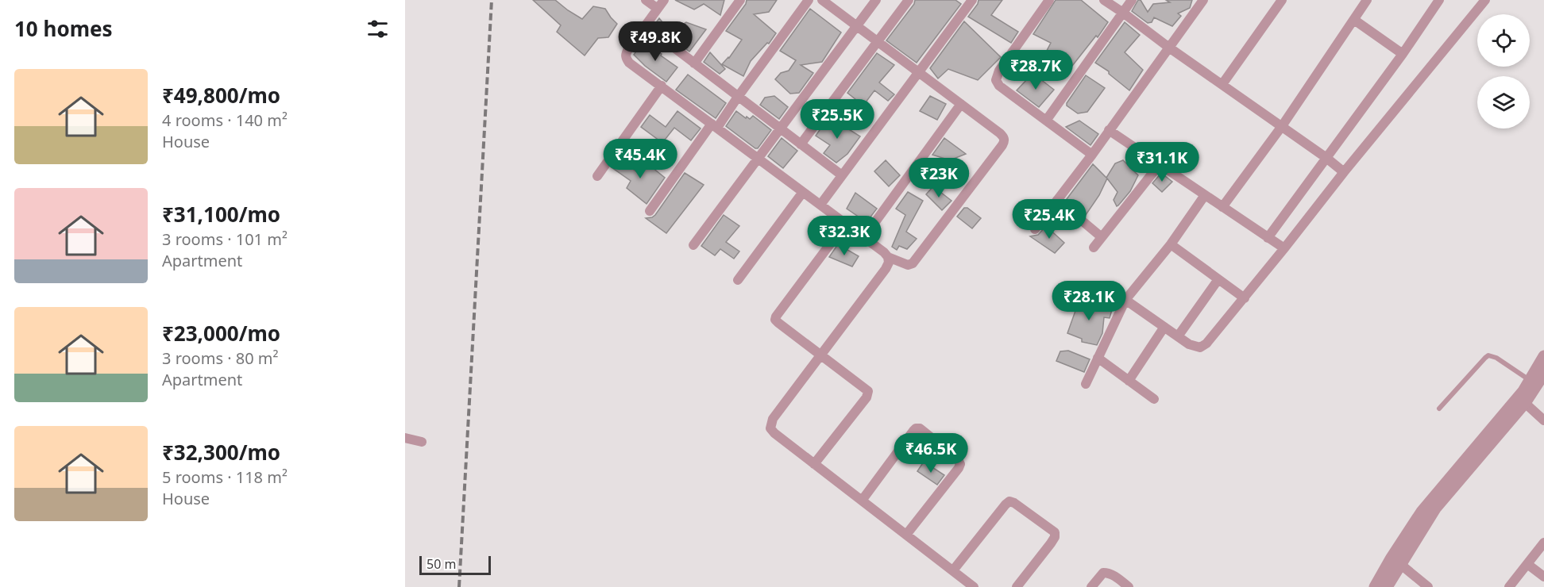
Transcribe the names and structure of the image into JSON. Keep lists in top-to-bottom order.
{
  "scale_bar": "50 m",
  "page": {
    "heading": "10 homes",
    "price": [
      "₹49.8K",
      "₹28.7K",
      "₹25.5K",
      "₹45.4K",
      "₹31.1K",
      "₹23K",
      "₹25.4K",
      "₹32.3K",
      "₹28.1K",
      "₹46.5K"
    ],
    "list": [
      {
        "name": "₹49,800/mo",
        "note": "4 rooms · 140 m² · House"
      },
      {
        "name": "₹31,100/mo",
        "note": "3 rooms · 101 m² · Apartment"
      },
      {
        "name": "₹23,000/mo",
        "note": "3 rooms · 80 m² · Apartment"
      },
      {
        "name": "₹32,300/mo",
        "note": "5 rooms · 118 m² · House"
      }
    ],
    "scale": "50 m"
  }
}
